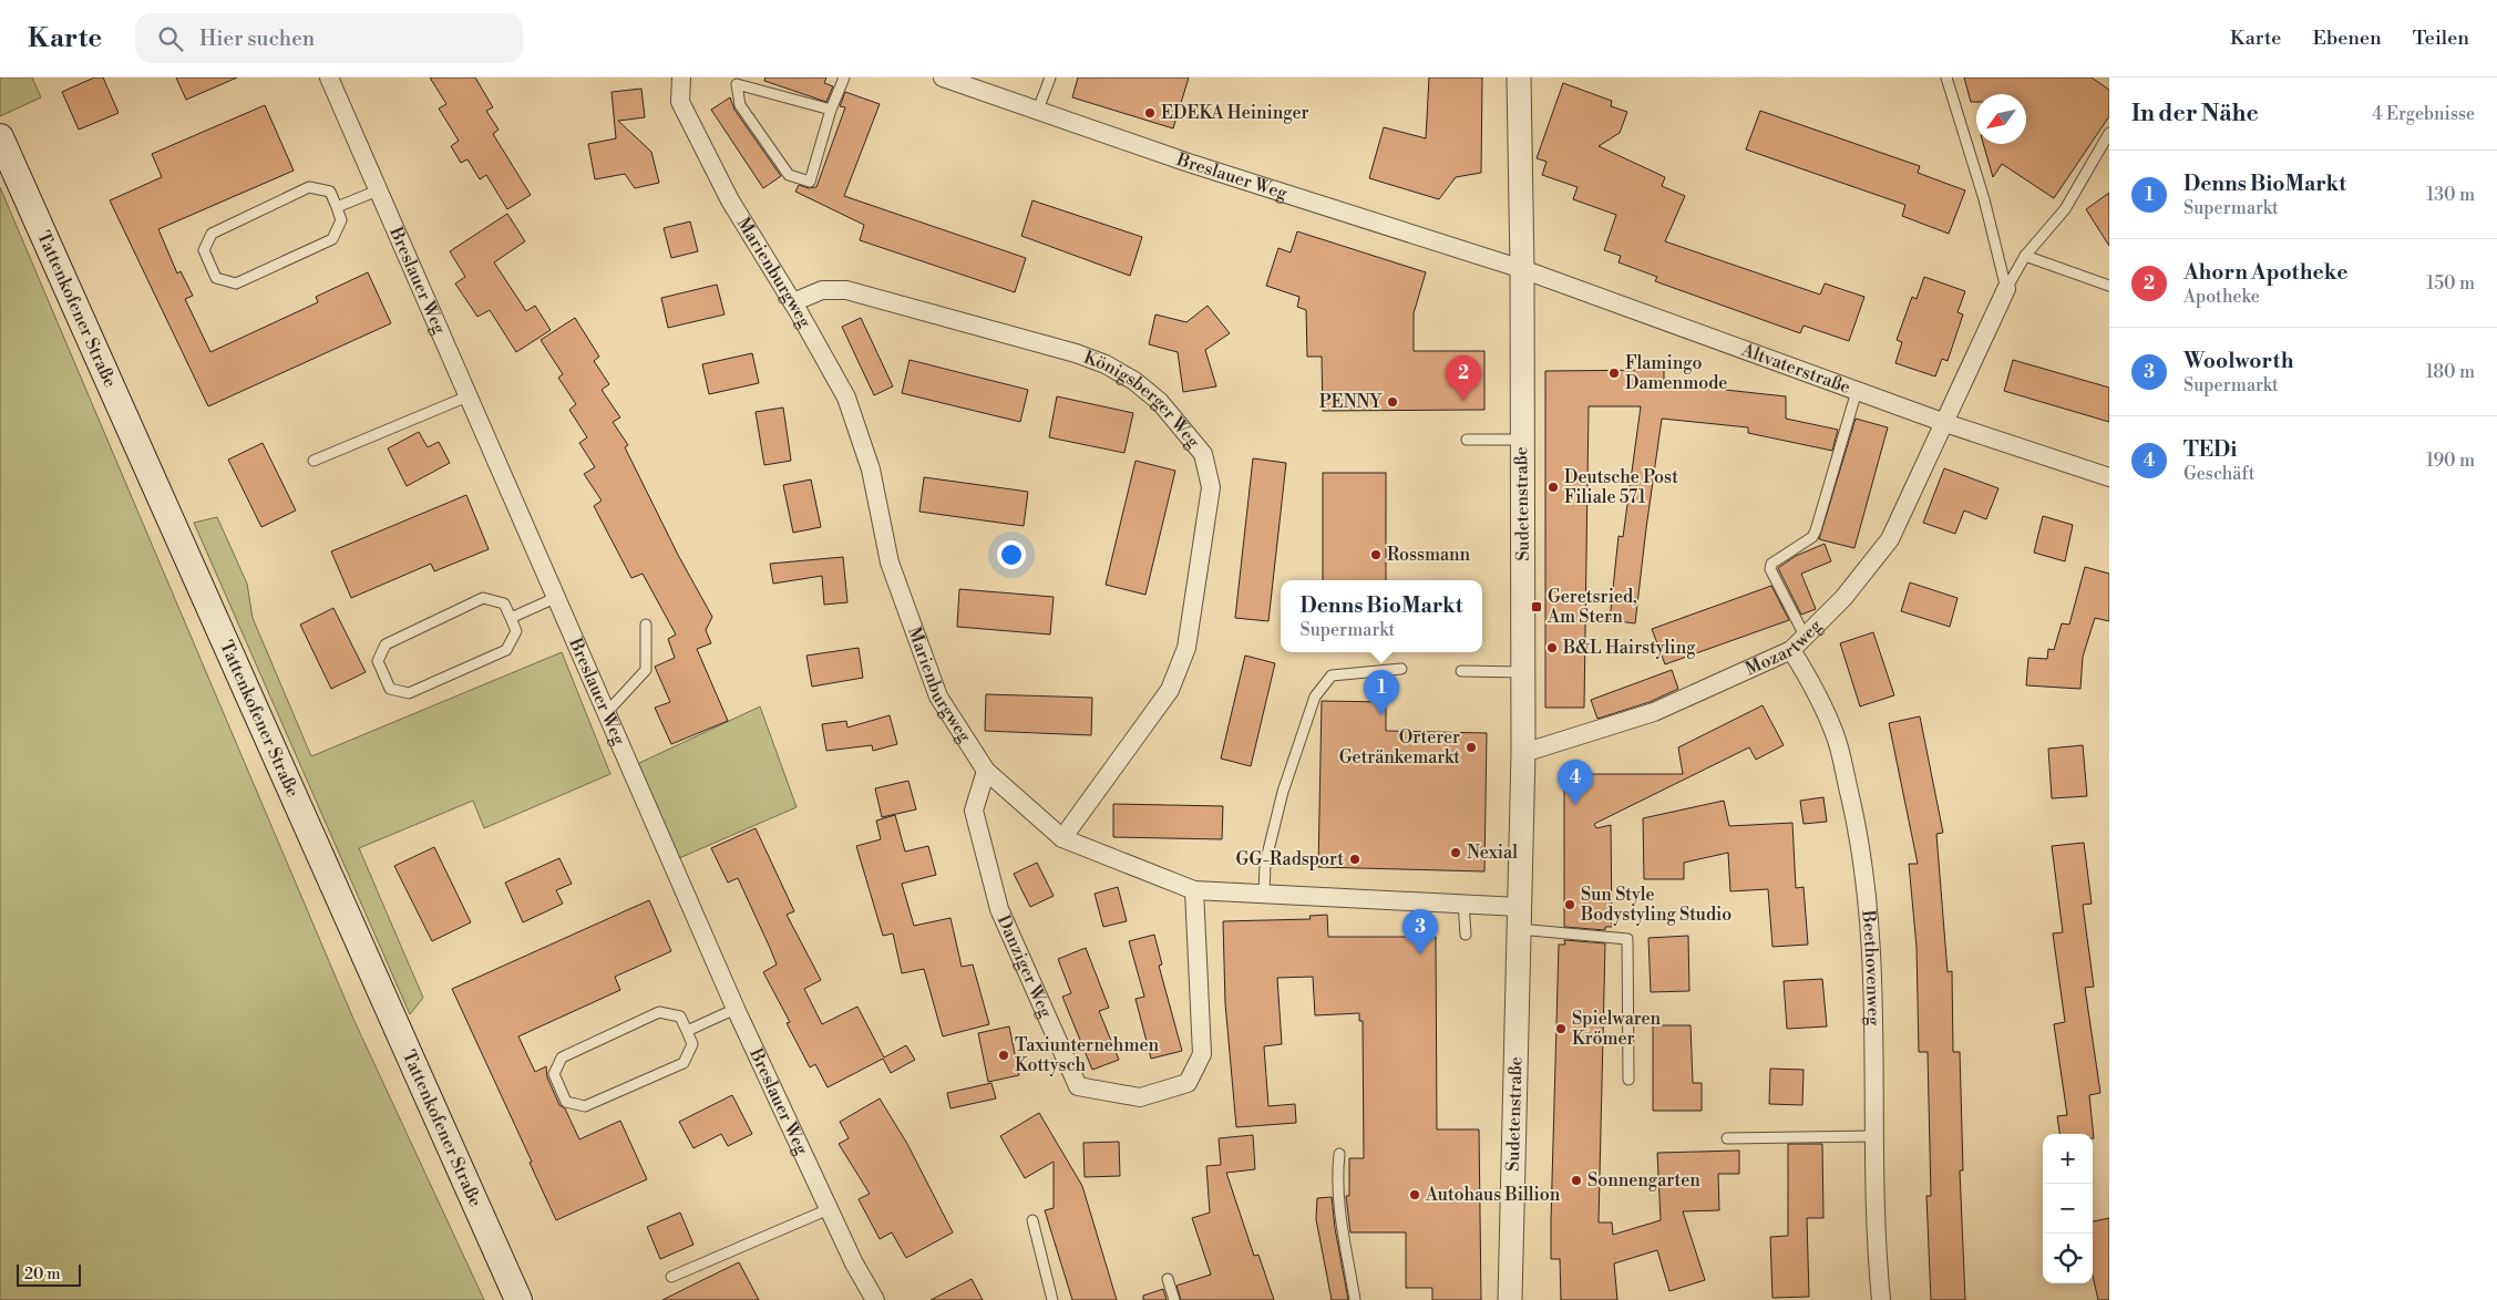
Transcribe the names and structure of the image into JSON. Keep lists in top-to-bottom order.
{
  "streets": {
    "main road": ["Tattenkofener Straße"],
    "street": [
      "Breslauer Weg",
      "Marienburgweg",
      "Altvaterstraße",
      "Königsberger Weg",
      "Sudetenstraße",
      "Mozartweg",
      "Danziger Weg",
      "Beethovenweg"
    ]
  },
  "crossings": [
    ["Breslauer Weg", "Altvaterstraße"],
    ["Breslauer Weg", "Sudetenstraße"],
    ["Marienburgweg", "Königsberger Weg"],
    ["Marienburgweg", "Sudetenstraße"],
    ["Marienburgweg", "Danziger Weg"],
    ["Altvaterstraße", "Sudetenstraße"],
    ["Altvaterstraße", "Mozartweg"],
    ["Sudetenstraße", "Mozartweg"],
    ["Mozartweg", "Beethovenweg"]
  ],
  "places": {
    "other": [
      "EDEKA Heininger",
      "Flamingo Damenmode",
      "PENNY",
      "Deutsche Post Filiale 571",
      "Rossmann",
      "B&L Hairstyling",
      "Orterer Getränkemarkt",
      "Nexial",
      "GG-Radsport",
      "Sun Style Bodystyling Studio",
      "Spielwaren Krömer",
      "Taxiunternehmen Kottysch",
      "Sonnengarten",
      "Autohaus Billion"
    ],
    "transit": ["Geretsried, Am Stern"]
  },
  "scale_bar": "20 m",
  "north": "bottom left",
  "page": {
    "header": "Karte",
    "search": "Hier suchen",
    "nav": ["Karte", "Ebenen", "Teilen"],
    "heading": ["In der Nähe", "4 Ergebnisse"],
    "list": [
      {
        "mark": "1",
        "name": "Denns BioMarkt",
        "note": "Supermarkt",
        "value": "130 m"
      },
      {
        "mark": "2",
        "name": "Ahorn Apotheke",
        "note": "Apotheke",
        "value": "150 m"
      },
      {
        "mark": "3",
        "name": "Woolworth",
        "note": "Supermarkt",
        "value": "180 m"
      },
      {
        "mark": "4",
        "name": "TEDi",
        "note": "Geschäft",
        "value": "190 m"
      }
    ],
    "pins": [
      "2",
      "1",
      "4",
      "3"
    ],
    "popup": ["Denns BioMarkt", "Supermarkt"],
    "map_buttons": ["+", "−"],
    "scale": "20 m"
  }
}
